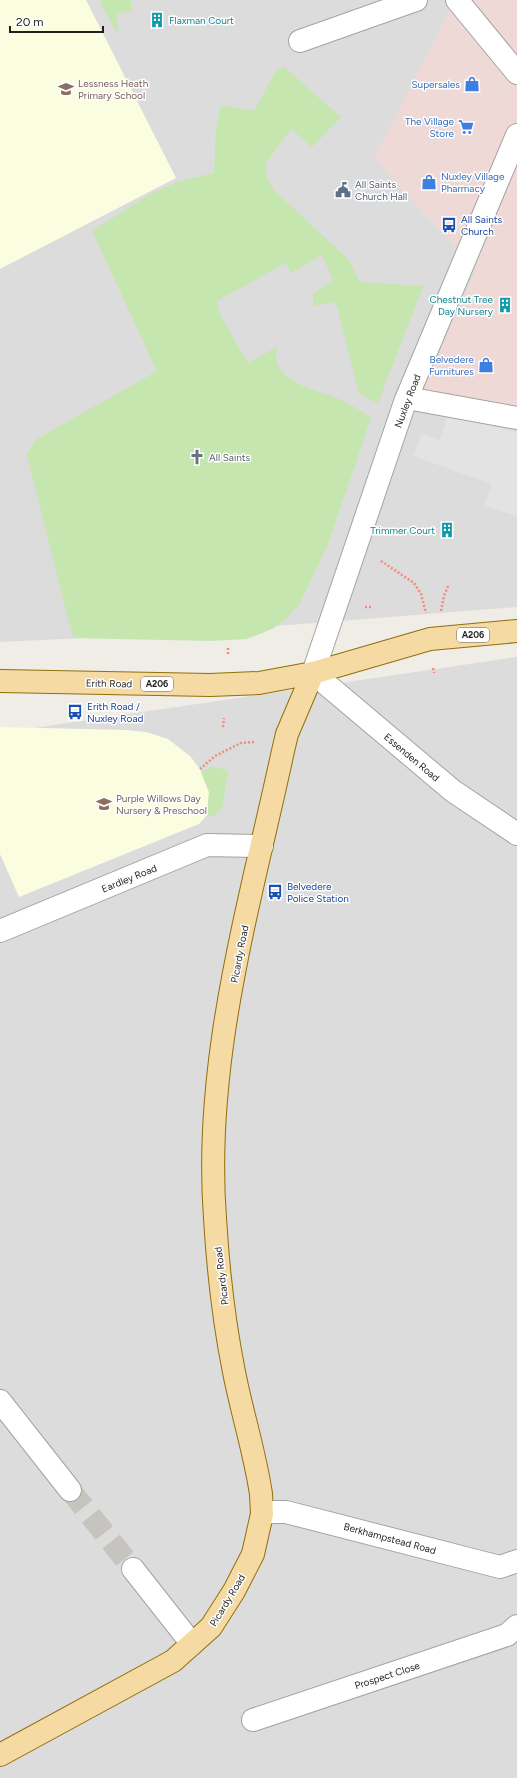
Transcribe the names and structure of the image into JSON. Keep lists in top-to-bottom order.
{
  "streets": {
    "main road": ["A206", "Erith Road", "Picardy Road"],
    "street": [
      "Nuxley Road",
      "Essenden Road",
      "Eardley Road",
      "Berkhampstead Road",
      "Prospect Close"
    ]
  },
  "crossings": [
    ["Nuxley Road", "A206"],
    ["Nuxley Road", "Erith Road"],
    ["Nuxley Road", "Essenden Road"],
    ["Nuxley Road", "Picardy Road"],
    ["A206", "Erith Road"],
    ["A206", "Essenden Road"],
    ["A206", "Picardy Road"],
    ["Erith Road", "Essenden Road"],
    ["Erith Road", "Picardy Road"],
    ["Essenden Road", "Picardy Road"],
    ["Eardley Road", "Picardy Road"],
    ["Picardy Road", "Berkhampstead Road"]
  ],
  "places": {
    "building": ["Flaxman Court", "Chestnut Tree Day Nursery", "Trimmer Court"],
    "shop": ["Supersales", "Nuxley Village Pharmacy", "Belvedere Furnitures"],
    "school or university": ["Lessness Heath Primary School", "Purple Willows Day Nursery & Preschool"],
    "supermarket": ["The Village Store"],
    "public building": ["All Saints Church Hall"],
    "bus stop": ["All Saints Church", "Erith Road / Nuxley Road", "Belvedere Police Station"],
    "church": ["All Saints"]
  },
  "scale_bar": "20 m"
}
